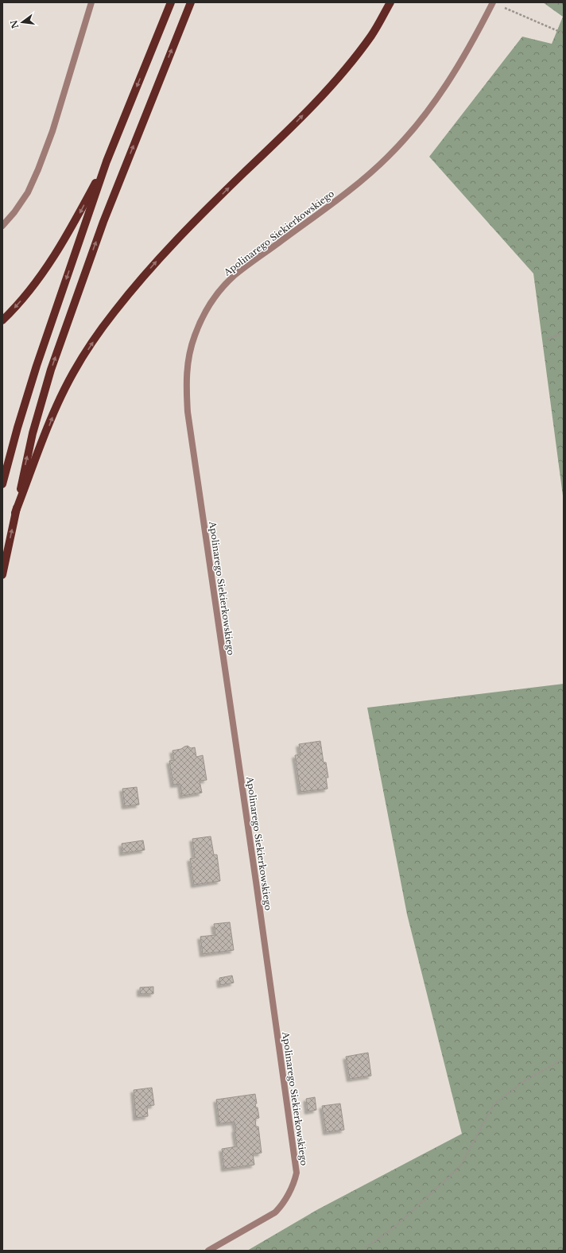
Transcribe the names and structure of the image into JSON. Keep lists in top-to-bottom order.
{
  "streets": {
    "street": ["Apolinarego Siekierkowskiego"]
  },
  "north": "left"
}
